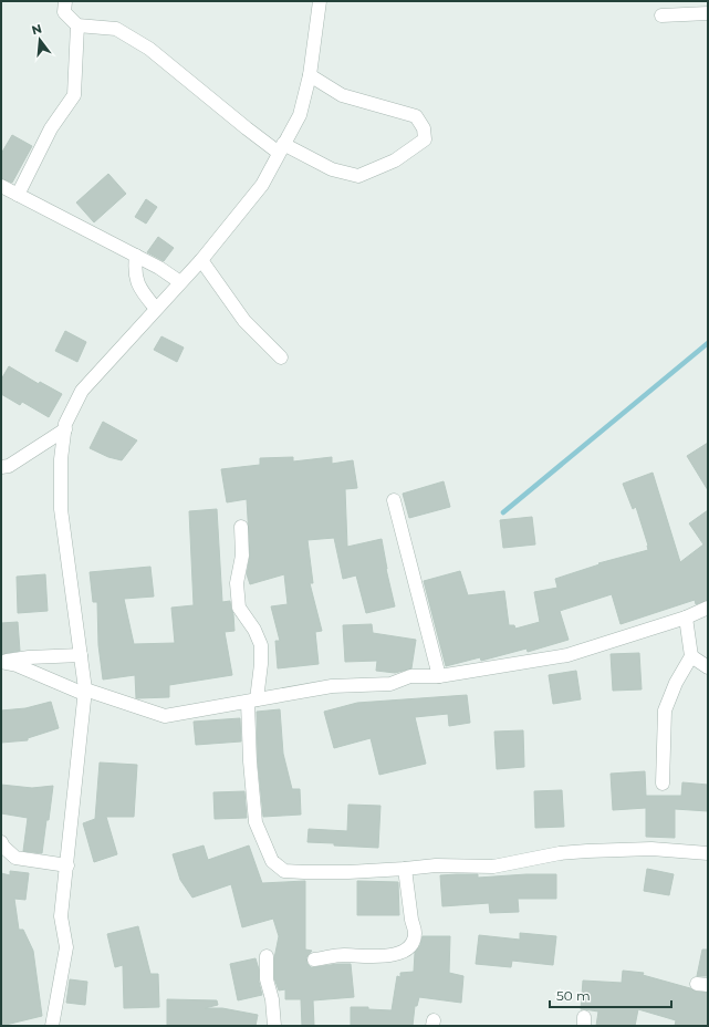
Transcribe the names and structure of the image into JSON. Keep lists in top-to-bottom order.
{
  "scale_bar": "50 m",
  "north": "top"
}
